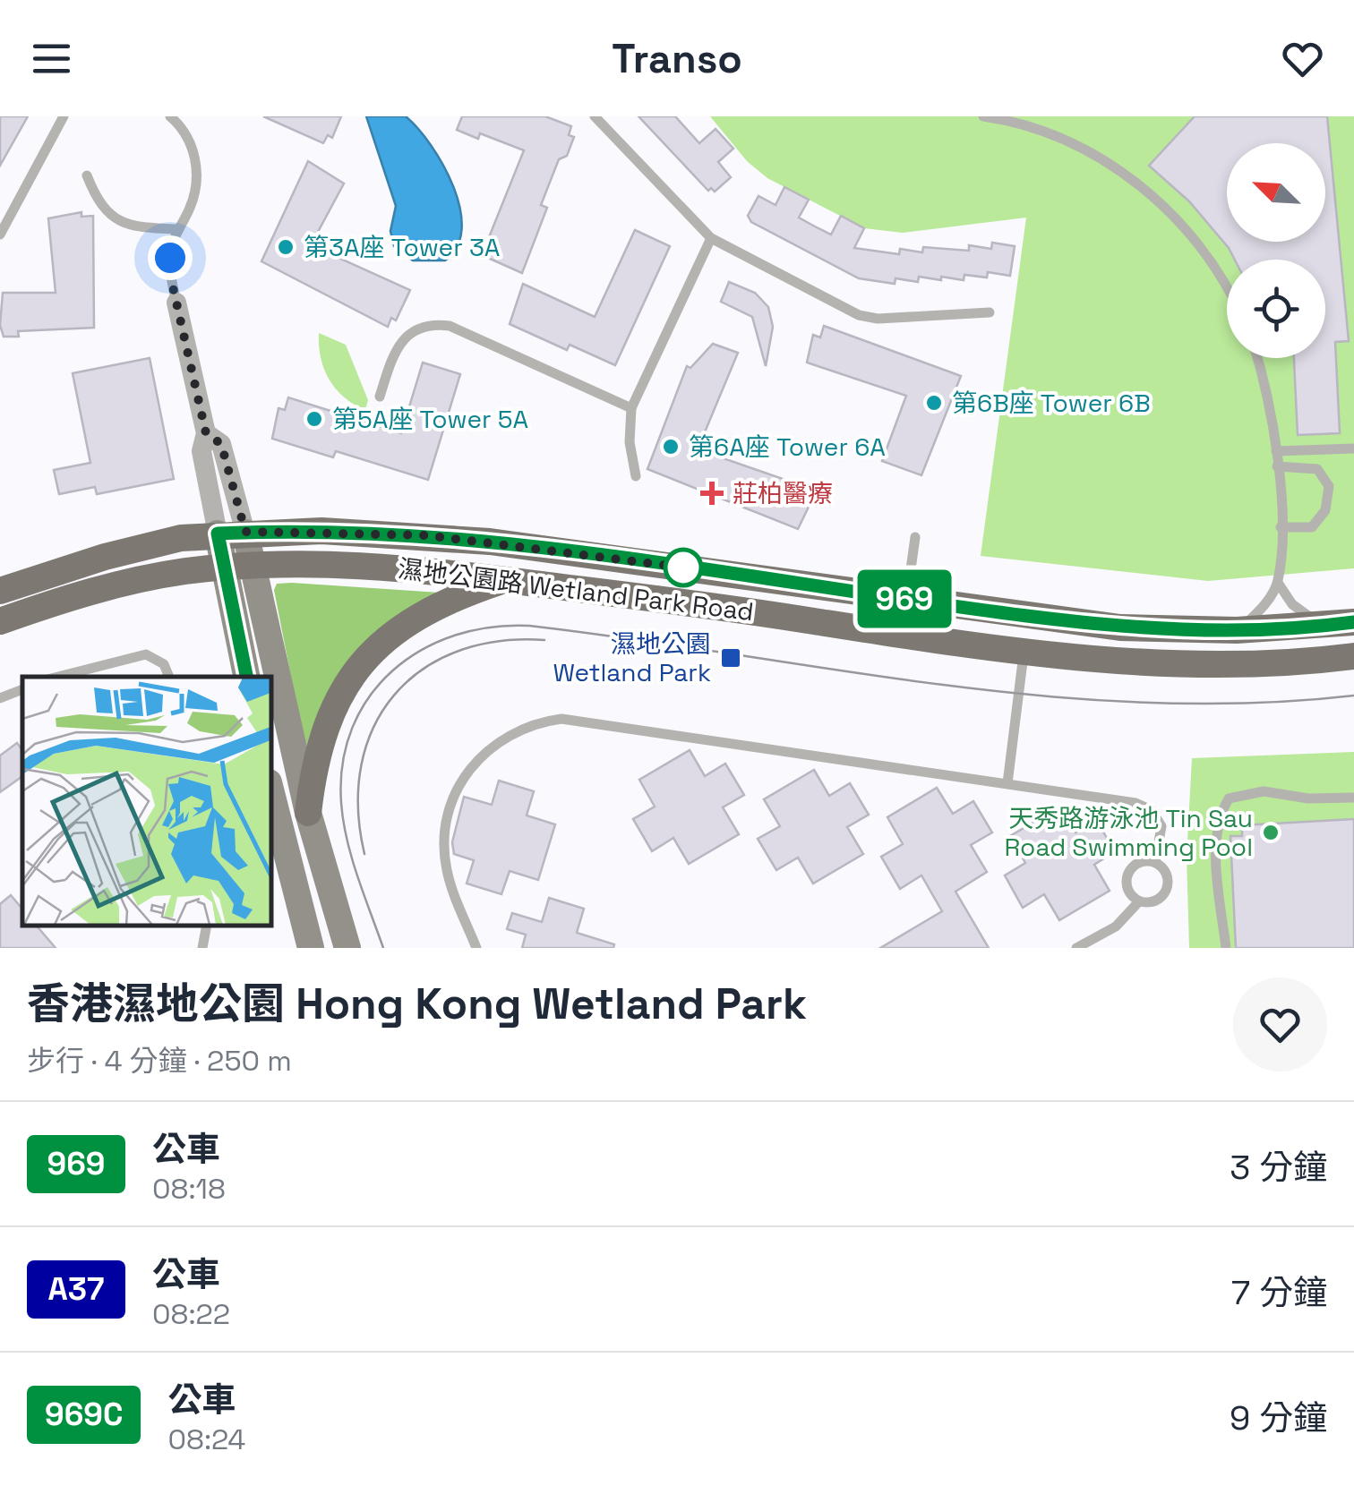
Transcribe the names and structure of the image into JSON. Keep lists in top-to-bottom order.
{
  "streets": {
    "main road": ["濕地公園路 Wetland Park Road"]
  },
  "places": {
    "other": [
      "第3A座 Tower 3A",
      "第6B座 Tower 6B",
      "第5A座 Tower 5A",
      "第6A座 Tower 6A",
      "天秀路游泳池 Tin Sau Road Swimming Pool"
    ],
    "health": ["莊柏醫療"],
    "transit": ["濕地公園 Wetland Park"]
  },
  "lines": ["bus line 969"],
  "north": "top left",
  "page": {
    "header": "Transo",
    "on_map": "969",
    "heading": ["香港濕地公園 Hong Kong Wetland Park", "步行 · 4 分鐘 · 250 m"],
    "list": [
      {
        "mark": "969",
        "name": "公車",
        "note": "08:18",
        "value": "3 分鐘"
      },
      {
        "mark": "A37",
        "name": "公車",
        "note": "08:22",
        "value": "7 分鐘"
      },
      {
        "mark": "969C",
        "name": "公車",
        "note": "08:24",
        "value": "9 分鐘"
      }
    ]
  }
}
